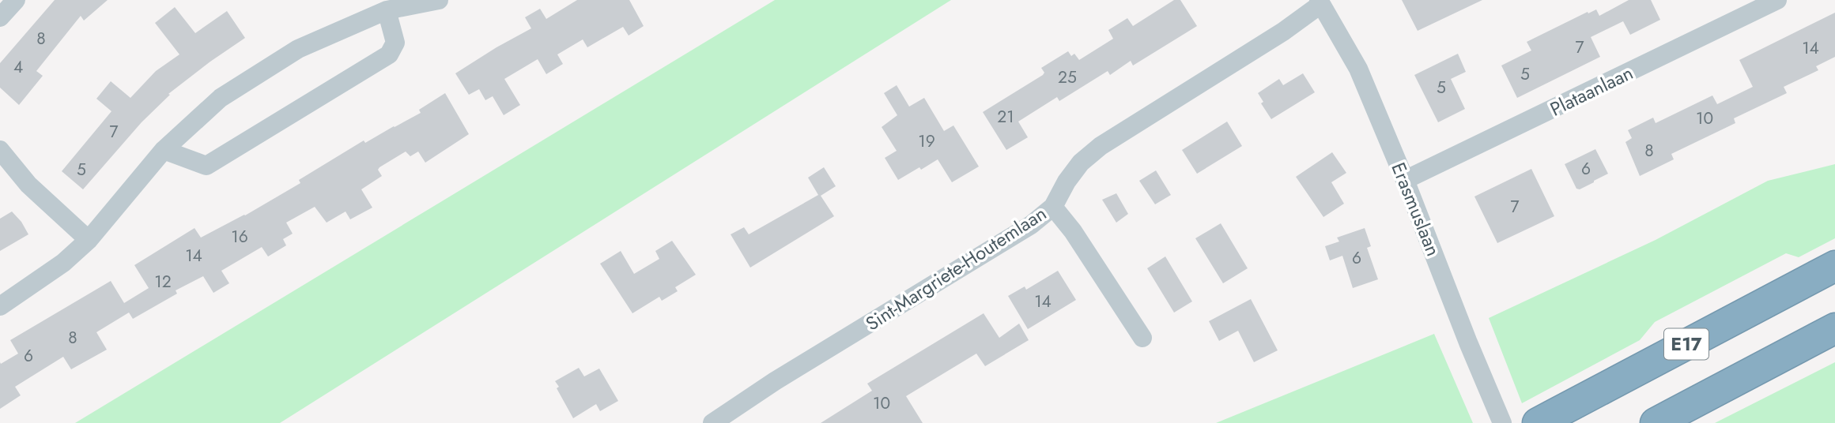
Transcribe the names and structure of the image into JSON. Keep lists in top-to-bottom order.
{
  "streets": {
    "highway": ["E17"],
    "street": ["Plataanlaan", "Erasmuslaan", "Sint-Margriete-Houtemlaan"]
  },
  "crossings": [
    ["Plataanlaan", "Erasmuslaan"],
    ["Erasmuslaan", "Sint-Margriete-Houtemlaan"]
  ],
  "house_numbers": [
    "8",
    "7",
    "14",
    "4",
    "5",
    "25",
    "5",
    "21",
    "10",
    "7",
    "19",
    "8",
    "6",
    "5",
    "7",
    "16",
    "14",
    "6",
    "12",
    "14",
    "8",
    "6",
    "10"
  ]
}
